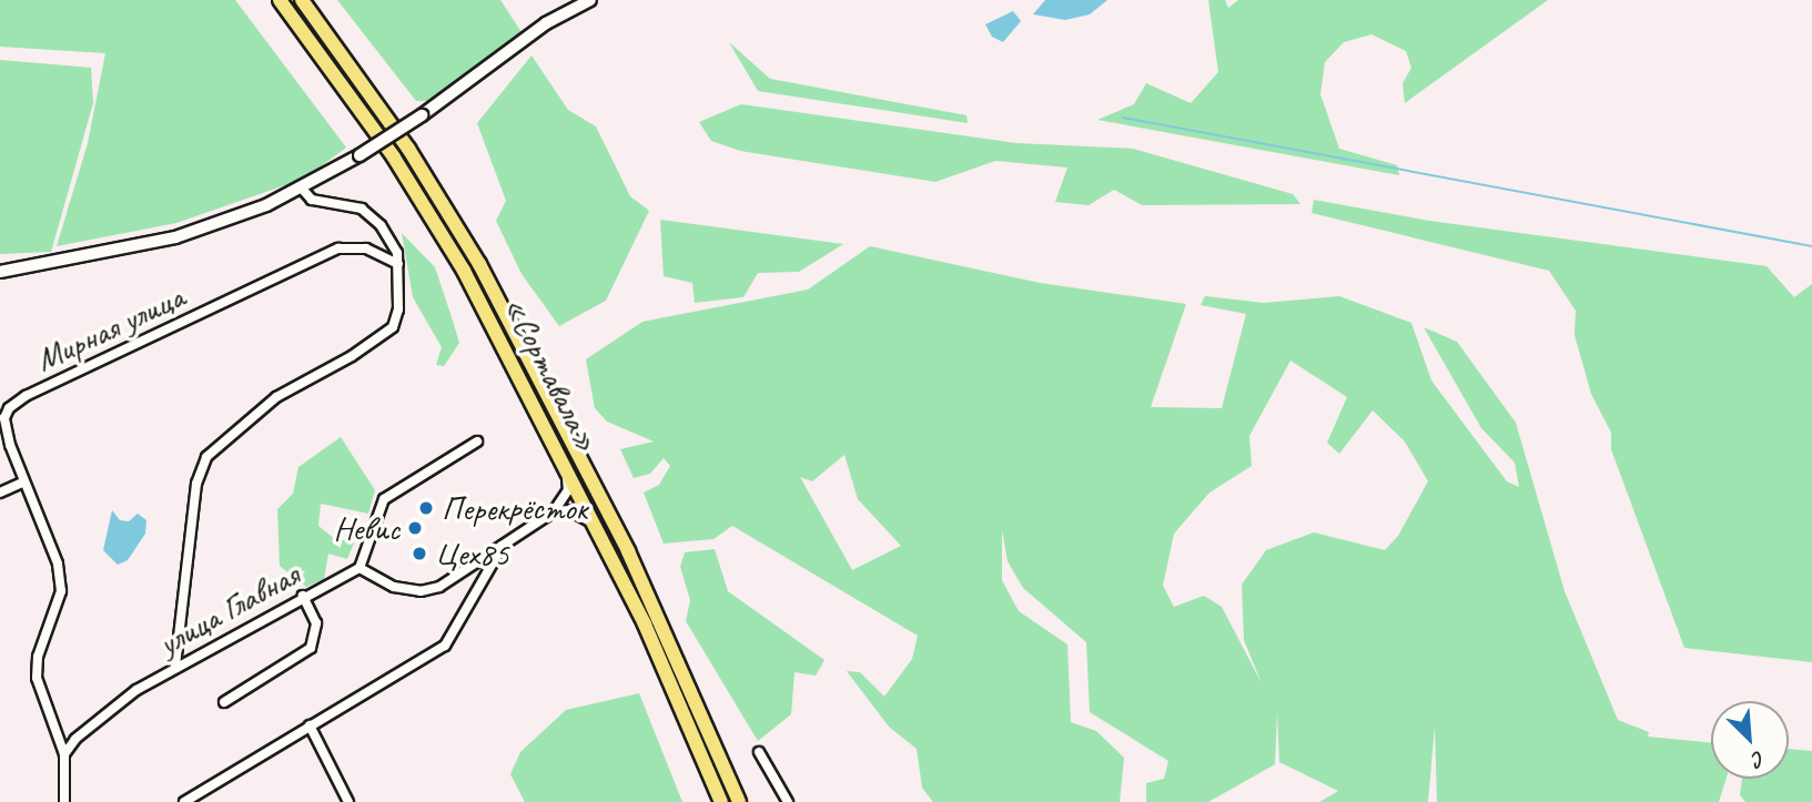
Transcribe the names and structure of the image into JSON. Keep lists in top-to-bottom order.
{
  "streets": {
    "highway": ["«Сортавала»"],
    "street": ["Мирная улица", "улица Главная"]
  },
  "crossings": [
    ["Мирная улица", "улица Главная"]
  ],
  "places": ["Перекрёсток", "Невис", "Цех85"],
  "north": "bottom right"
}
